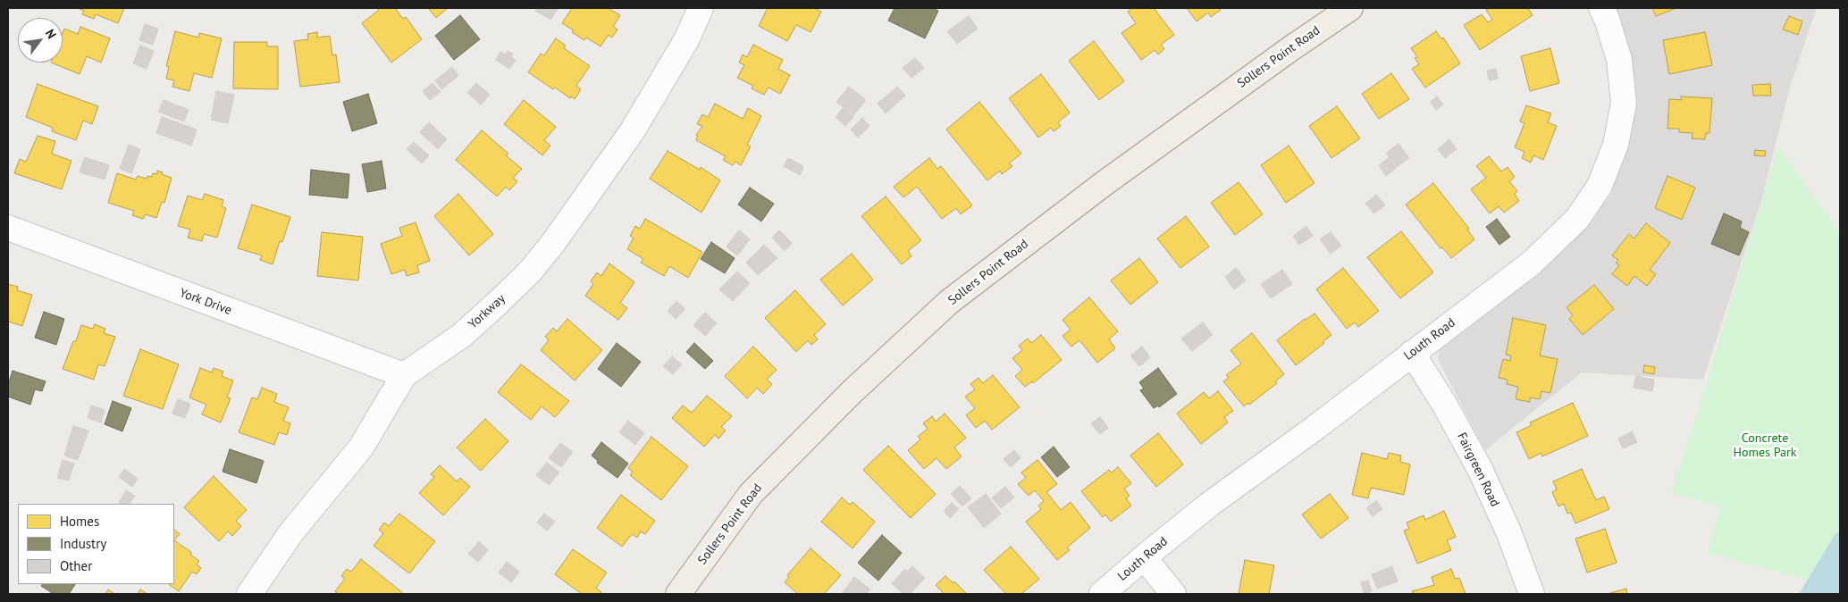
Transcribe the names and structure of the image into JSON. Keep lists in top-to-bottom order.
{
  "streets": {
    "main road": ["Sollers Point Road"],
    "street": [
      "York Drive",
      "Yorkway",
      "Louth Road",
      "Fairgreen Road"
    ]
  },
  "crossings": [
    ["York Drive", "Yorkway"],
    ["Louth Road", "Fairgreen Road"]
  ],
  "parks": ["Concrete Homes Park"],
  "legend": ["Homes", "Industry", "Other"],
  "north": "top right"
}
